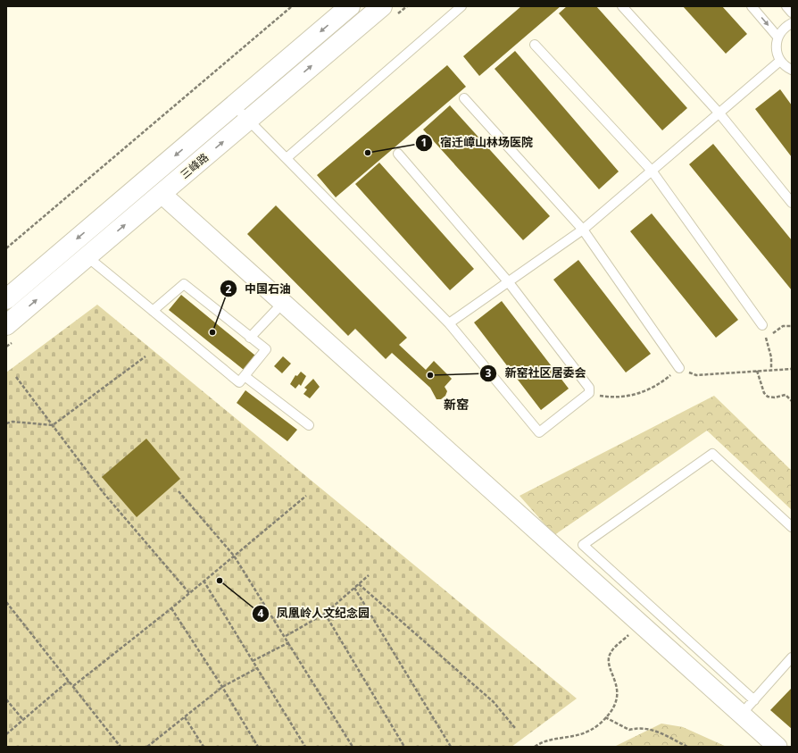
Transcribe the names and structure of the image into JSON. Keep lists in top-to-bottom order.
{
  "streets": {
    "main road": ["三峰路"]
  },
  "districts": ["新窑"],
  "places": [
    "宿迁嶂山林场医院",
    "中国石油",
    "新窑社区居委会",
    "凤凰岭人文纪念园"
  ]
}
